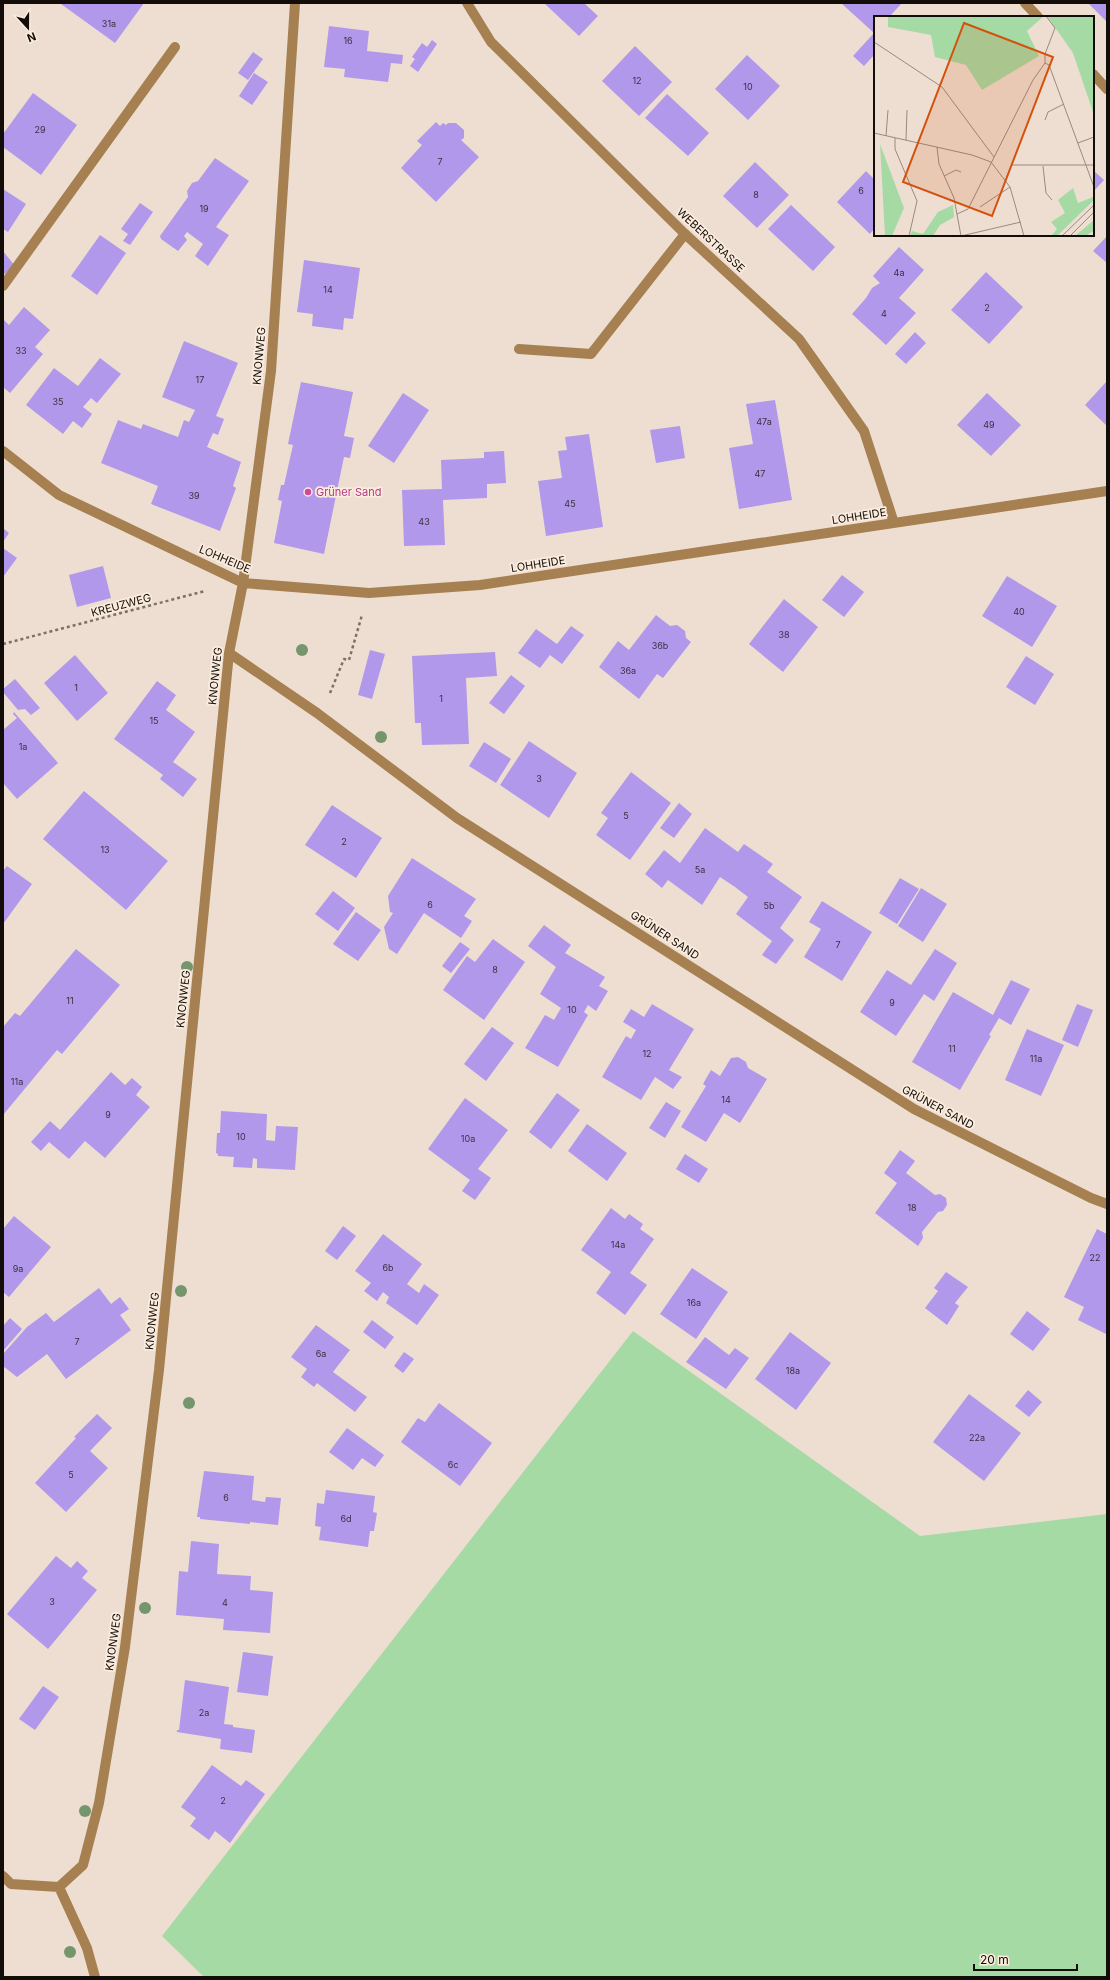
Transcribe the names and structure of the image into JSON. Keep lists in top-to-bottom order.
{
  "streets": {
    "street": [
      "WEBERSTRASSE",
      "KNONWEG",
      "LOHHEIDE",
      "GRÜNER SAND"
    ],
    "path": ["KREUZWEG"]
  },
  "crossings": [
    ["WEBERSTRASSE", "LOHHEIDE"],
    ["KNONWEG", "LOHHEIDE"],
    ["KNONWEG", "KREUZWEG"],
    ["KNONWEG", "GRÜNER SAND"],
    ["LOHHEIDE", "KREUZWEG"]
  ],
  "places": ["Grüner Sand"],
  "house_numbers": [
    "31a",
    "16",
    "12",
    "10",
    "29",
    "7",
    "6",
    "8",
    "19",
    "4a",
    "14",
    "2",
    "4",
    "33",
    "17",
    "35",
    "47a",
    "49",
    "47",
    "39",
    "45",
    "43",
    "40",
    "38",
    "36b",
    "36a",
    "1",
    "1",
    "15",
    "1a",
    "3",
    "5",
    "2",
    "13",
    "5a",
    "6",
    "5b",
    "7",
    "8",
    "11",
    "9",
    "10",
    "11",
    "12",
    "11a",
    "11a",
    "14",
    "9",
    "10",
    "10a",
    "18",
    "14a",
    "22",
    "6b",
    "9a",
    "16a",
    "7",
    "6a",
    "18a",
    "22a",
    "6c",
    "5",
    "6",
    "6d",
    "3",
    "4",
    "2a",
    "2"
  ],
  "scale_bar": "20 m",
  "north": "bottom"
}
